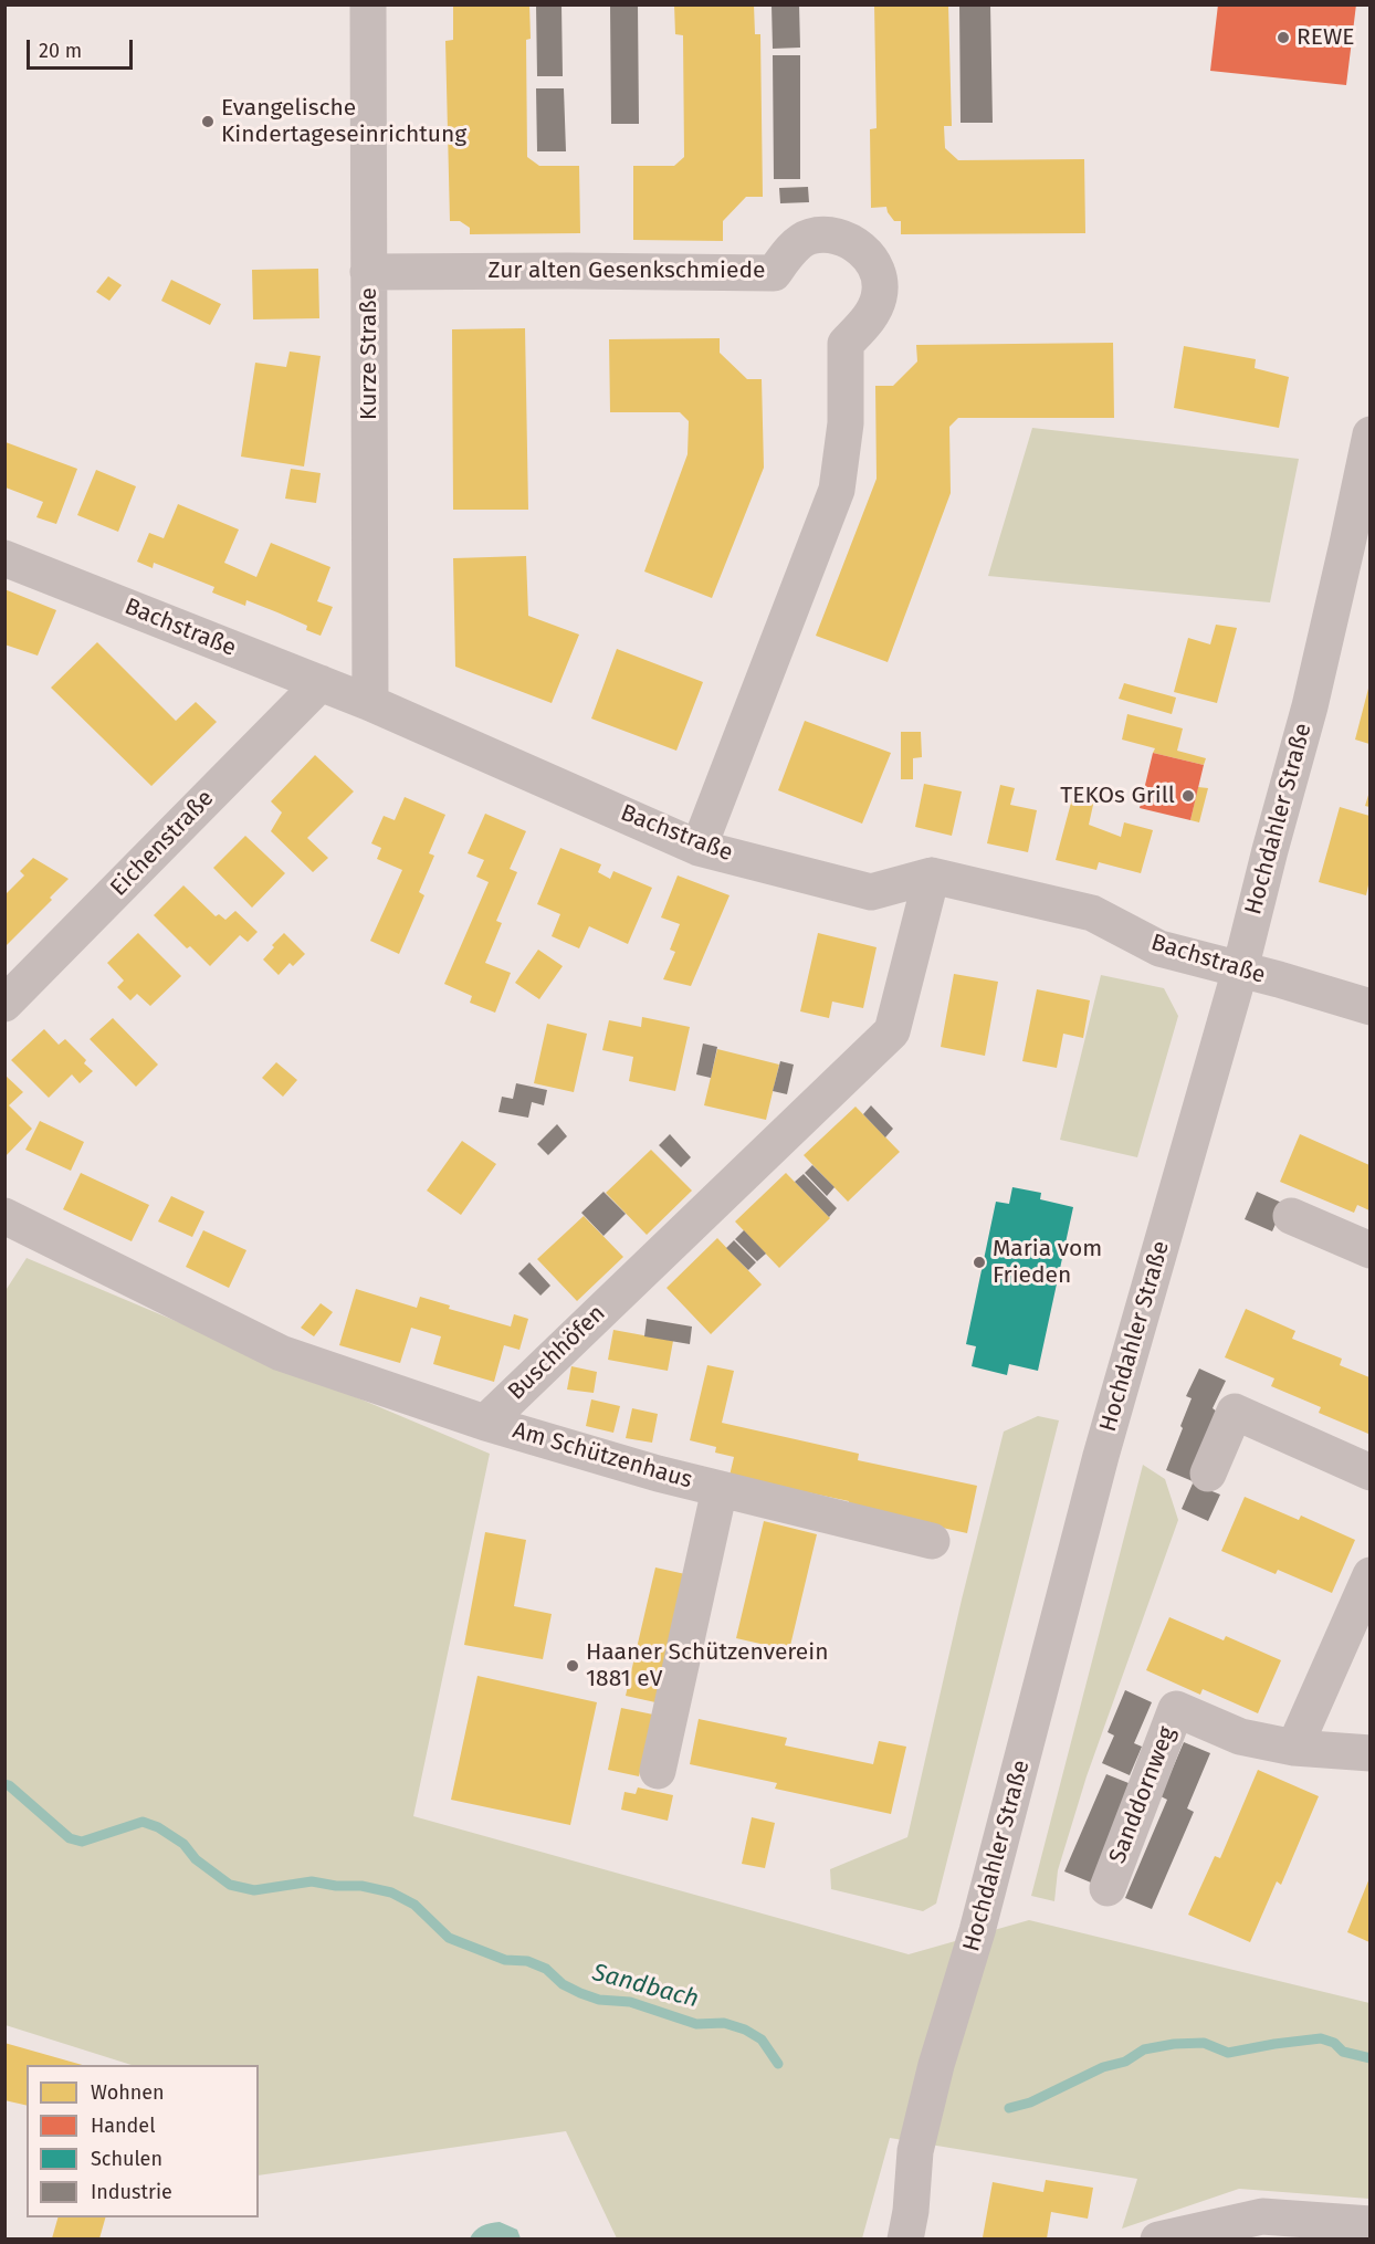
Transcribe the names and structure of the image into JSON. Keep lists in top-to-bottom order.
{
  "streets": {
    "street": [
      "Zur alten Gesenkschmiede",
      "Kurze Straße",
      "Bachstraße",
      "Hochdahler Straße",
      "Eichenstraße",
      "Buschhöfen",
      "Am Schützenhaus",
      "Sanddornweg"
    ]
  },
  "crossings": [
    ["Zur alten Gesenkschmiede", "Kurze Straße"],
    ["Zur alten Gesenkschmiede", "Bachstraße"],
    ["Kurze Straße", "Bachstraße"],
    ["Bachstraße", "Hochdahler Straße"],
    ["Bachstraße", "Eichenstraße"],
    ["Bachstraße", "Buschhöfen"],
    ["Buschhöfen", "Am Schützenhaus"]
  ],
  "water": ["Sandbach"],
  "places": [
    "REWE",
    "Evangelische Kindertageseinrichtung",
    "TEKOs Grill",
    "Maria vom Frieden",
    "Haaner Schützenverein 1881 eV"
  ],
  "legend": [
    "Wohnen",
    "Handel",
    "Schulen",
    "Industrie"
  ],
  "scale_bar": "20 m"
}
